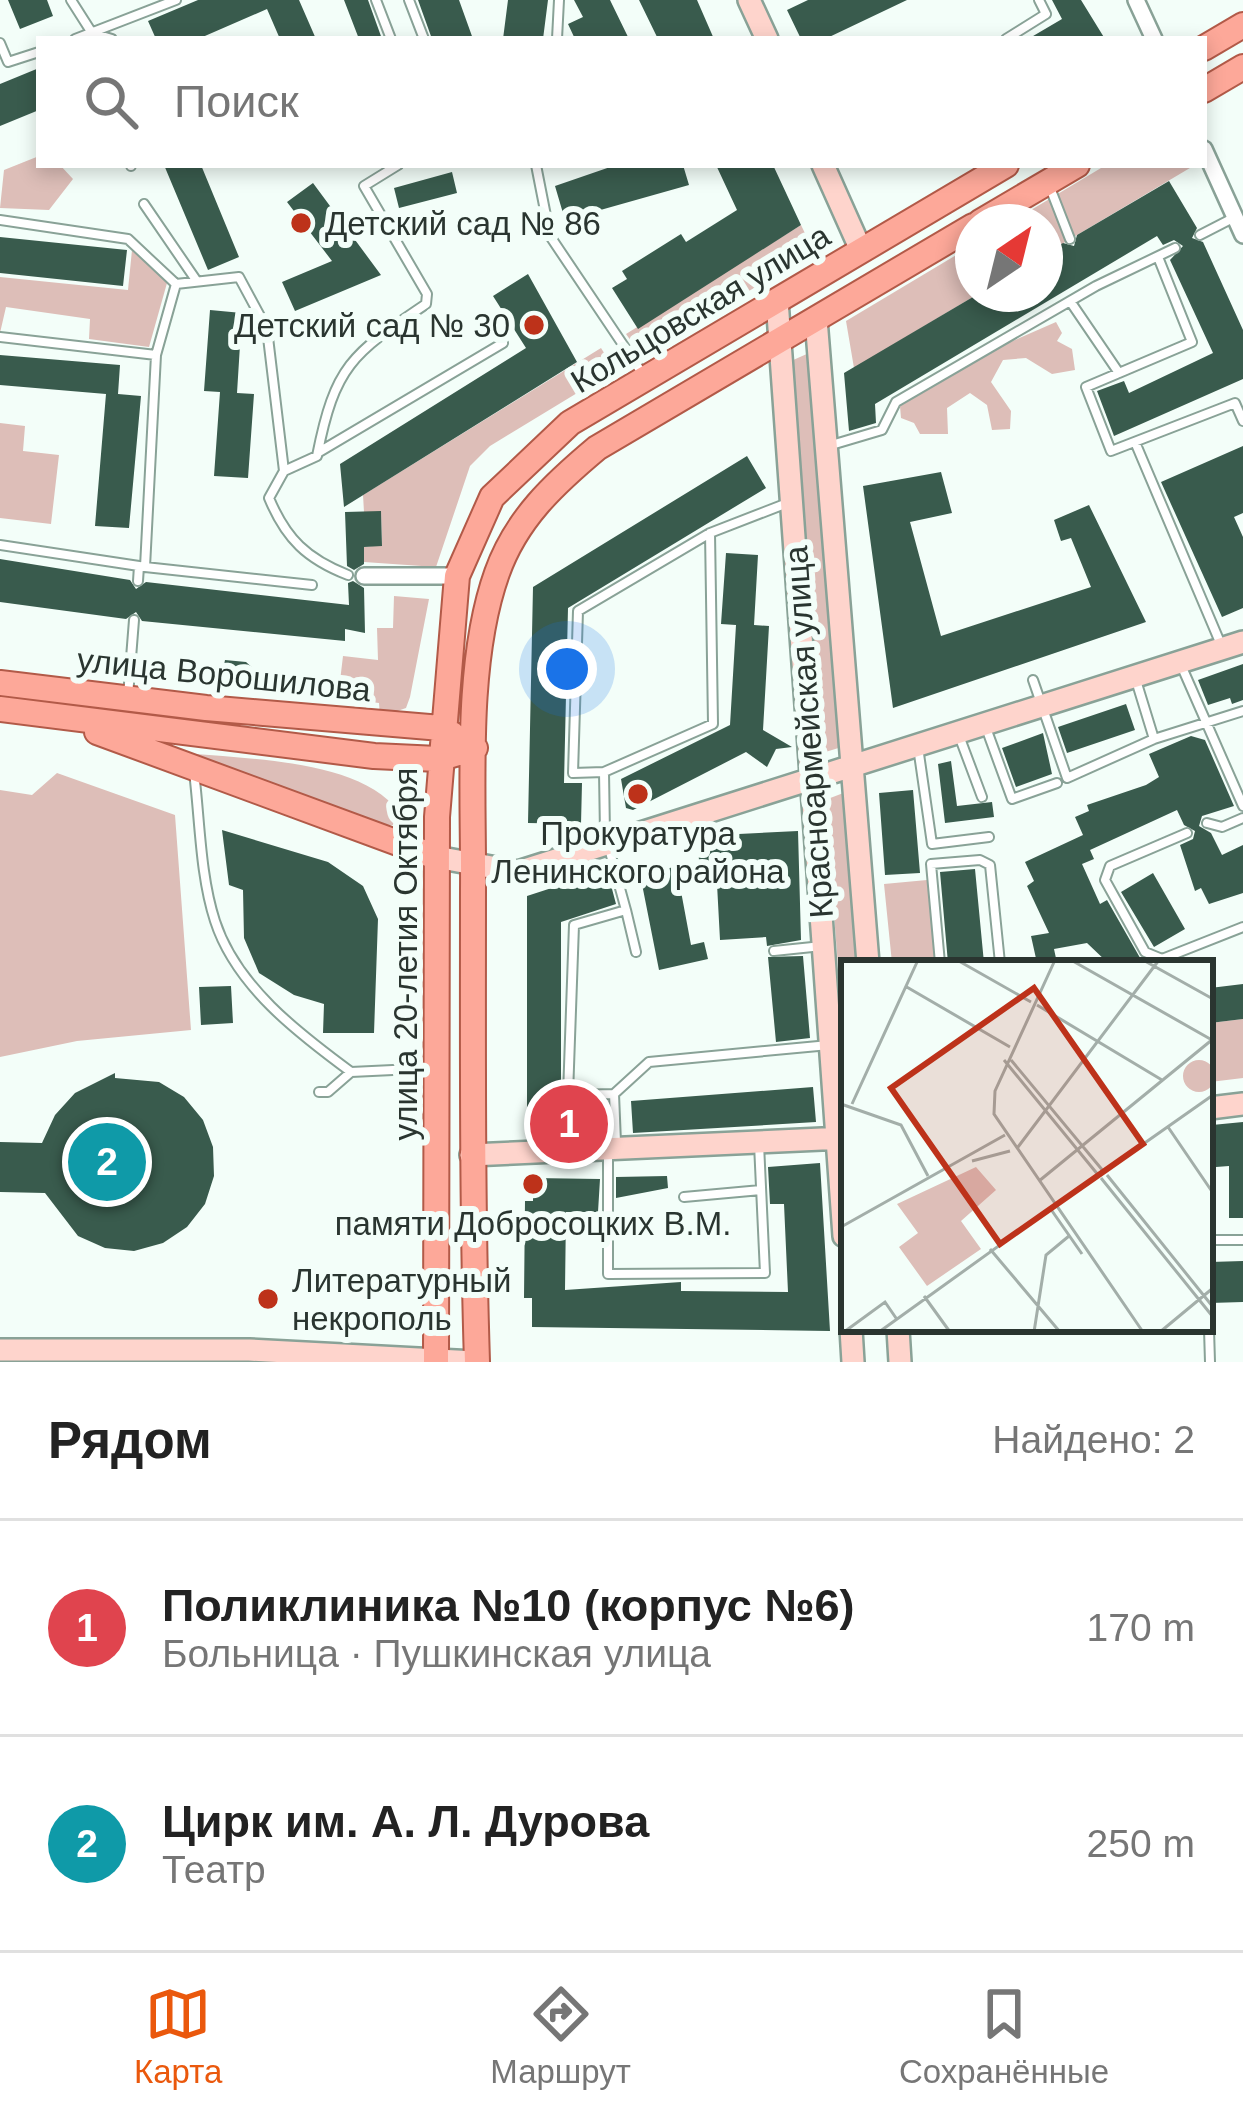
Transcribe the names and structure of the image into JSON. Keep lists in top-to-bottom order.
{
  "streets": {
    "main road": ["Кольцовская улица", "улица Ворошилова", "улица 20-летия Октября"],
    "street": ["Красноармейская улица"]
  },
  "crossings": [
    ["Кольцовская улица", "Красноармейская улица"],
    ["Кольцовская улица", "улица 20-летия Октября"],
    ["улица Ворошилова", "улица 20-летия Октября"]
  ],
  "places": [
    "Детский сад № 86",
    "Детский сад № 30",
    "Прокуратура Ленинского района",
    "памяти Добросоцких В.М.",
    "Литературный некрополь"
  ],
  "north": "top right",
  "page": {
    "search": "Поиск",
    "pins": ["1", "2"],
    "heading": ["Рядом", "Найдено: 2"],
    "list": [
      {
        "mark": "1",
        "name": "Поликлиника №10 (корпус №6)",
        "note": "Больница · Пушкинская улица",
        "value": "170 m"
      },
      {
        "mark": "2",
        "name": "Цирк им. А. Л. Дурова",
        "note": "Театр",
        "value": "250 m"
      }
    ],
    "nav": ["Карта", "Маршрут", "Сохранённые"]
  }
}
